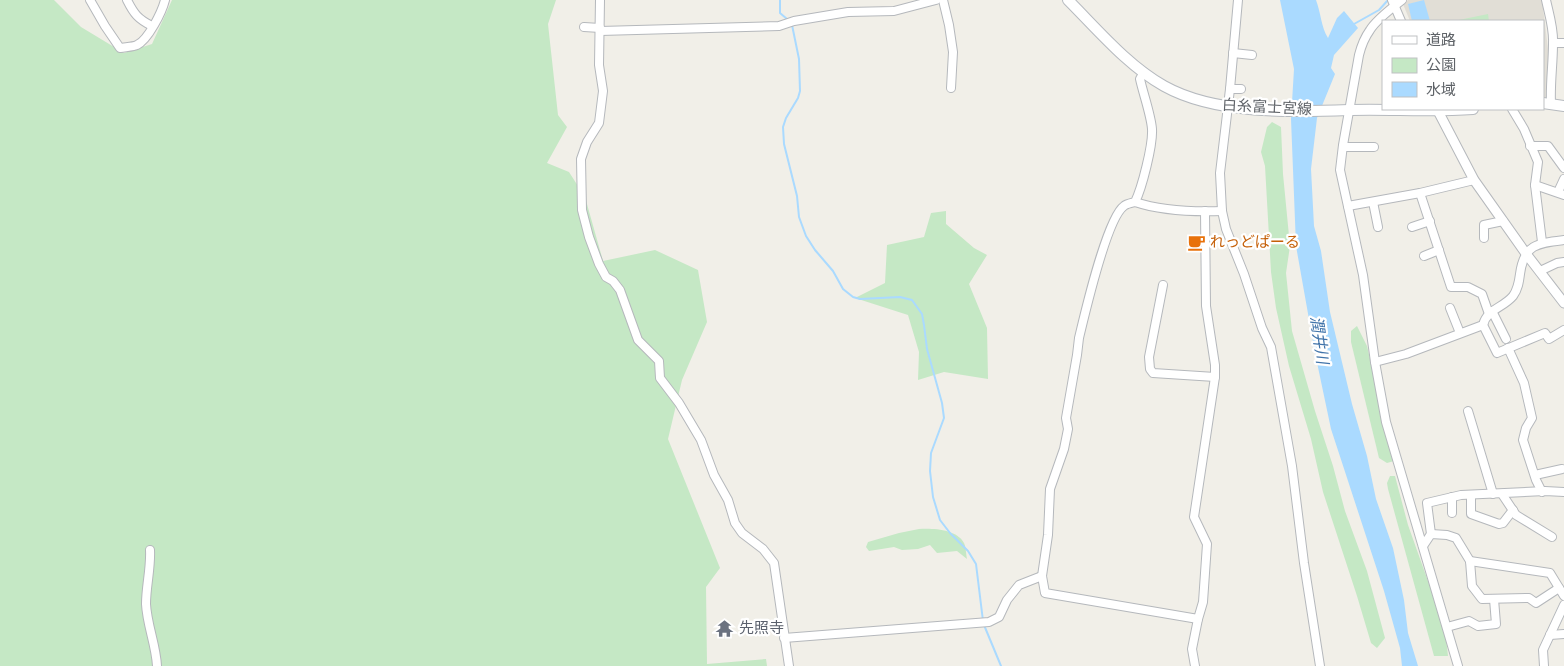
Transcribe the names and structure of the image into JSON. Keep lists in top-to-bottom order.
{
  "streets": {
    "main road": ["白糸富士宮線"]
  },
  "water": ["潤井川"],
  "places": {
    "cafe": ["れっどぱーる"],
    "temple": ["先照寺"]
  },
  "legend": ["道路", "公園", "水域"]
}
